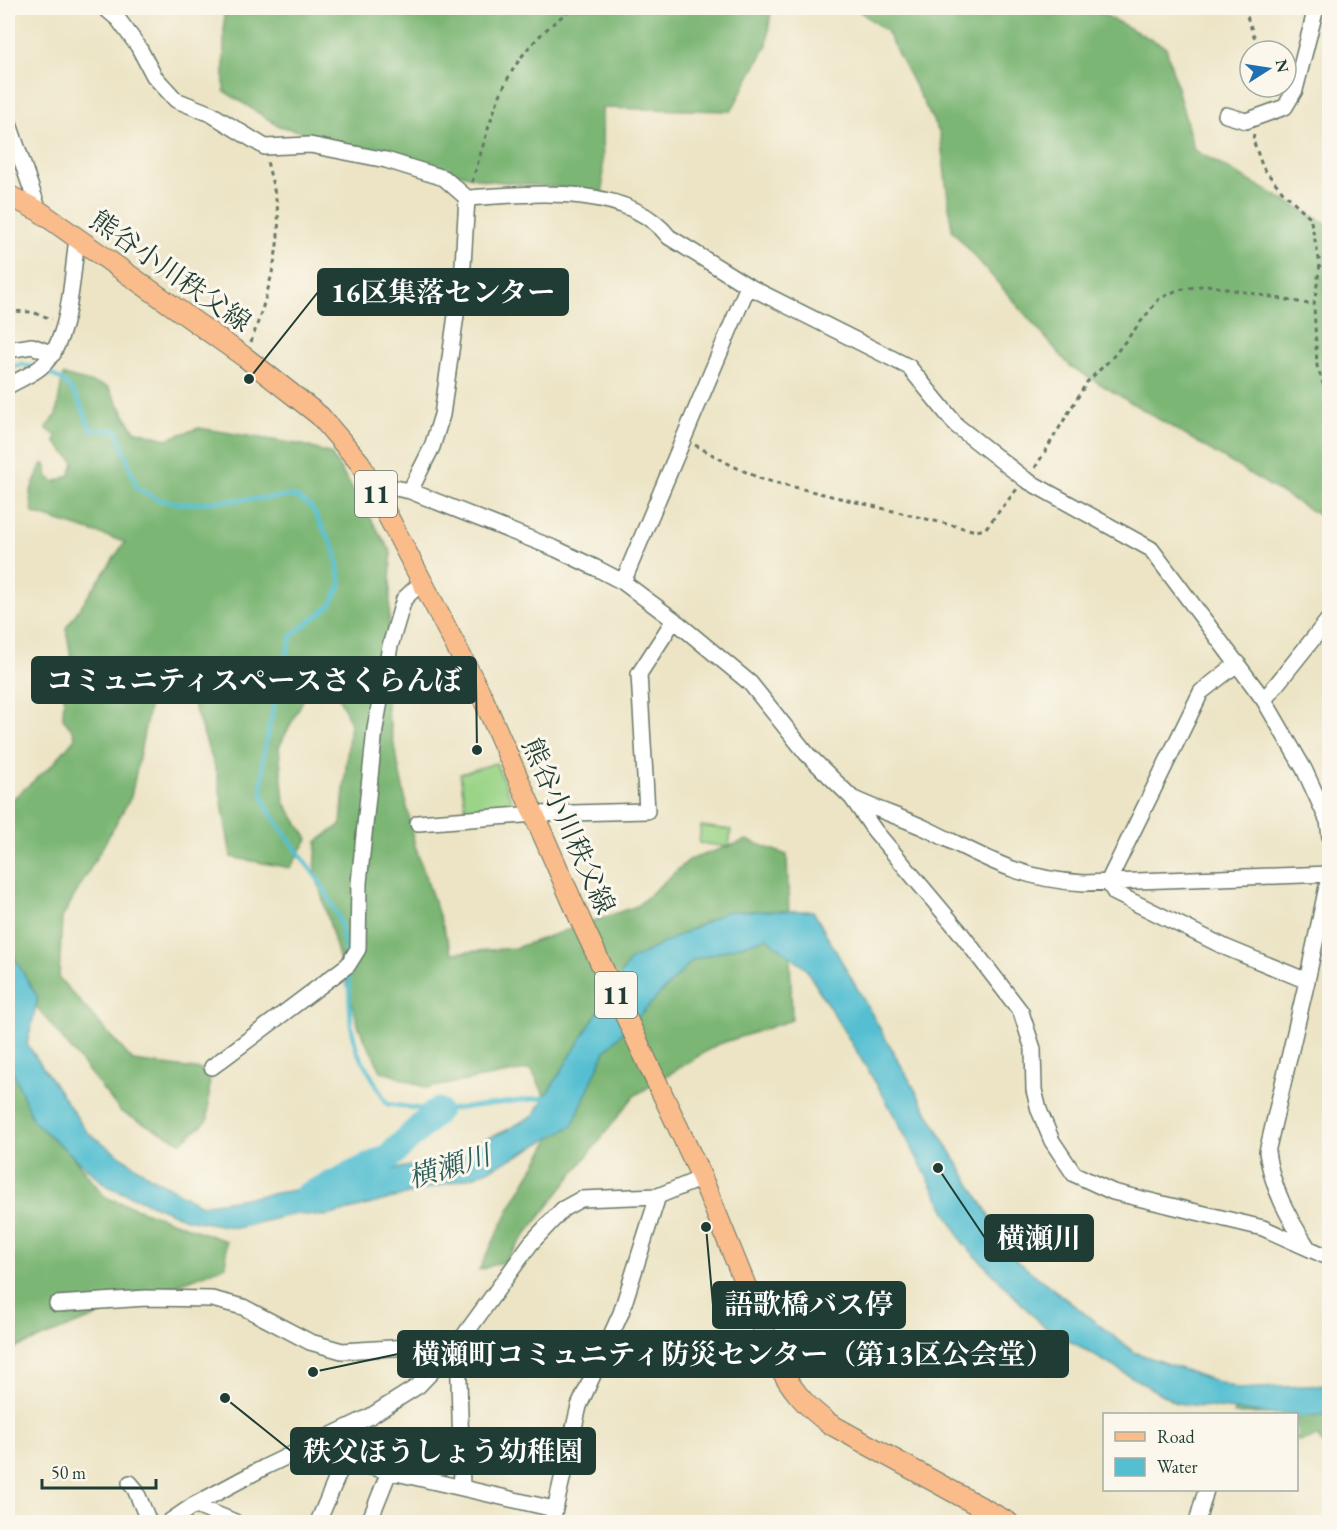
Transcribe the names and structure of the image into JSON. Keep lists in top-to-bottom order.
{
  "streets": {
    "main road": ["熊谷小川秩父線", "11"]
  },
  "water": ["横瀬川"],
  "places": [
    "16区集落センター",
    "コミュニティスペースさくらんぼ",
    "横瀬川",
    "語歌橋バス停",
    "横瀬町コミュニティ防災センター（第13区公会堂）",
    "秩父ほうしょう幼稚園"
  ],
  "legend": ["Road", "Water"],
  "scale_bar": "50 m",
  "north": "right"
}
